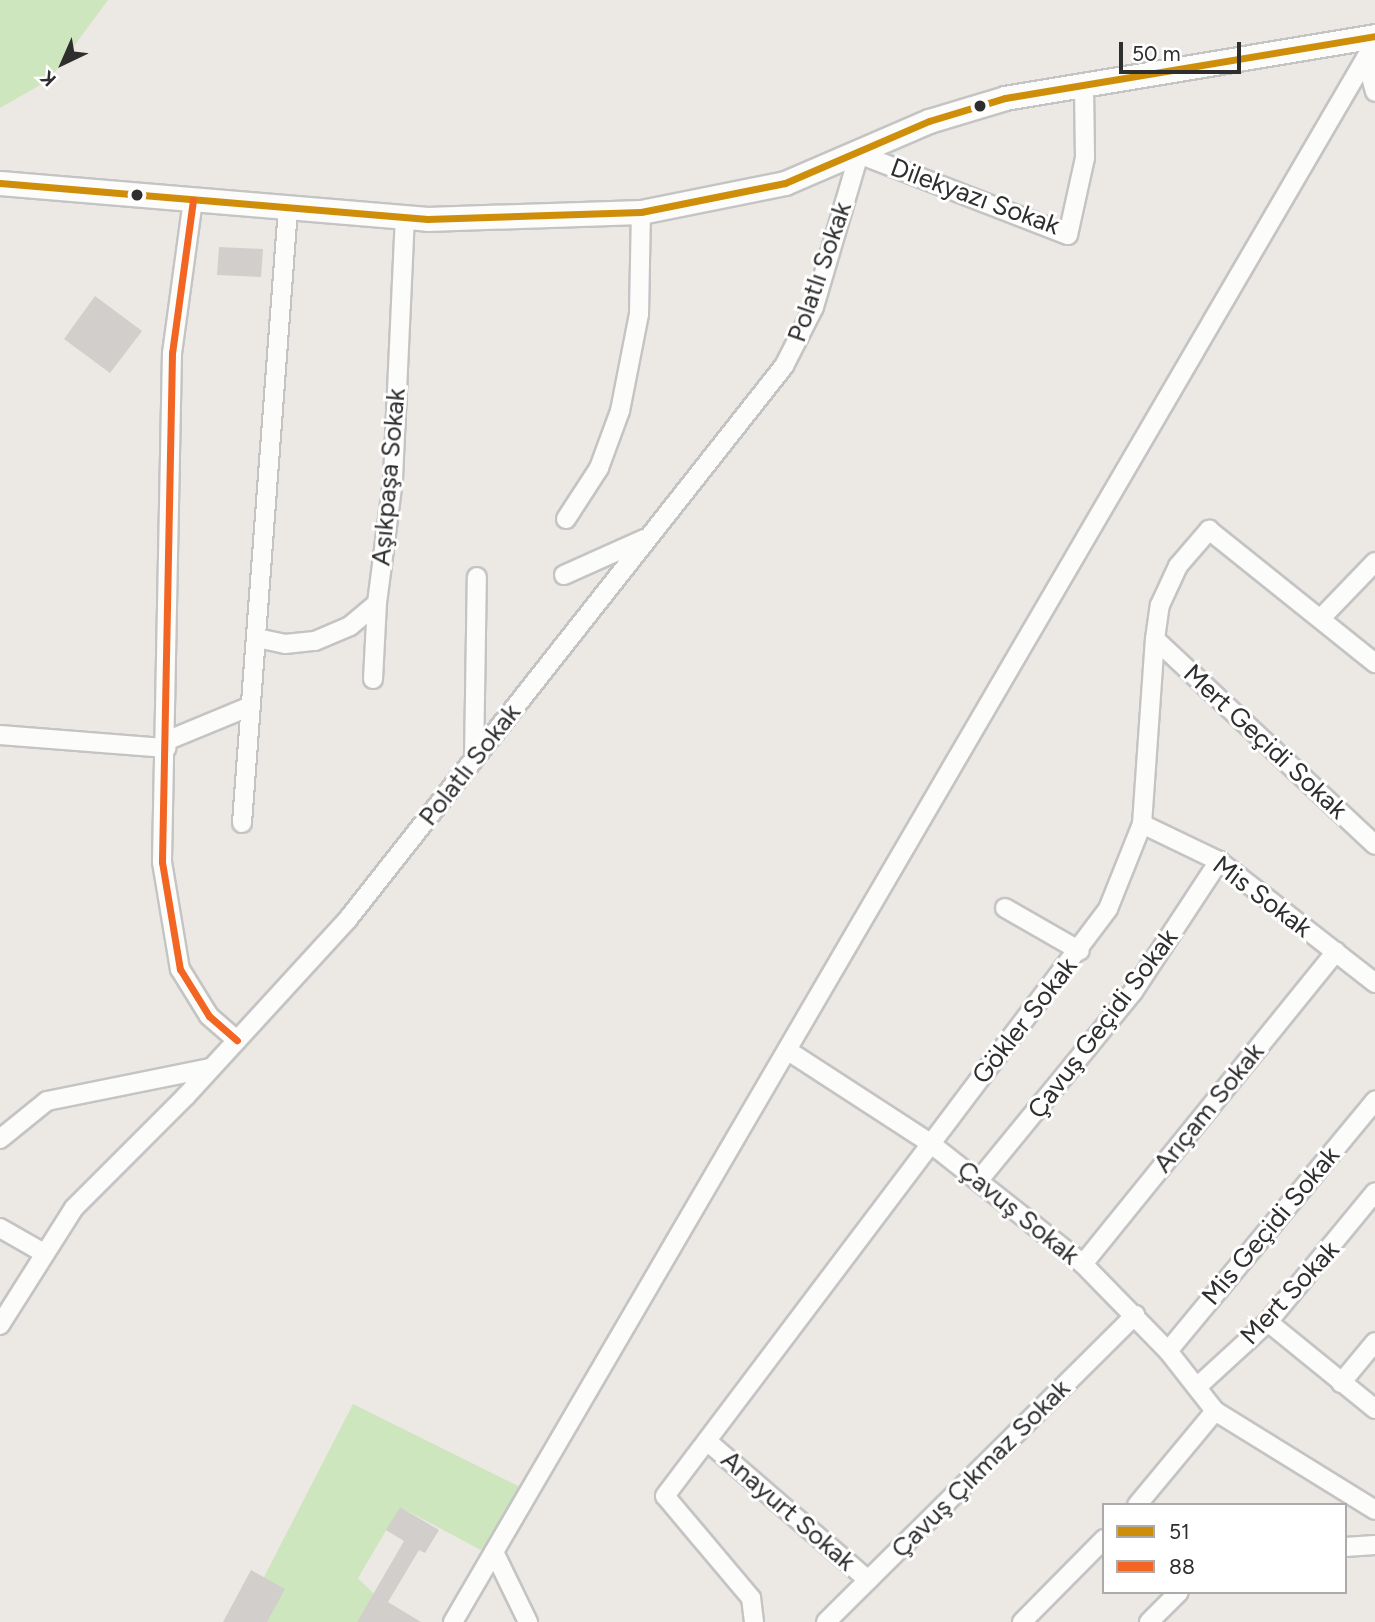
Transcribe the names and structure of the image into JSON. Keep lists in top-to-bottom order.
{
  "streets": {
    "street": [
      "Dilekyazı Sokak",
      "Polatlı Sokak",
      "Aşıkpaşa Sokak",
      "Mert Geçidi Sokak",
      "Mis Sokak",
      "Gökler Sokak",
      "Çavuş Geçidi Sokak",
      "Arıçam Sokak",
      "Çavuş Sokak",
      "Mis Geçidi Sokak",
      "Mert Sokak",
      "Çavuş Çıkmaz Sokak",
      "Anayurt Sokak"
    ]
  },
  "crossings": [
    ["Dilekyazı Sokak", "Polatlı Sokak"],
    ["Mert Geçidi Sokak", "Gökler Sokak"],
    ["Mis Sokak", "Gökler Sokak"],
    ["Mis Sokak", "Çavuş Geçidi Sokak"],
    ["Mis Sokak", "Arıçam Sokak"],
    ["Gökler Sokak", "Çavuş Sokak"],
    ["Gökler Sokak", "Anayurt Sokak"],
    ["Çavuş Geçidi Sokak", "Çavuş Sokak"],
    ["Arıçam Sokak", "Çavuş Sokak"],
    ["Çavuş Sokak", "Mis Geçidi Sokak"],
    ["Çavuş Sokak", "Mert Sokak"],
    ["Çavuş Sokak", "Çavuş Çıkmaz Sokak"],
    ["Çavuş Çıkmaz Sokak", "Anayurt Sokak"]
  ],
  "lines": ["transit line 51", "transit line 88"],
  "legend": ["51", "88"],
  "scale_bar": "50 m",
  "north": "bottom left"
}
